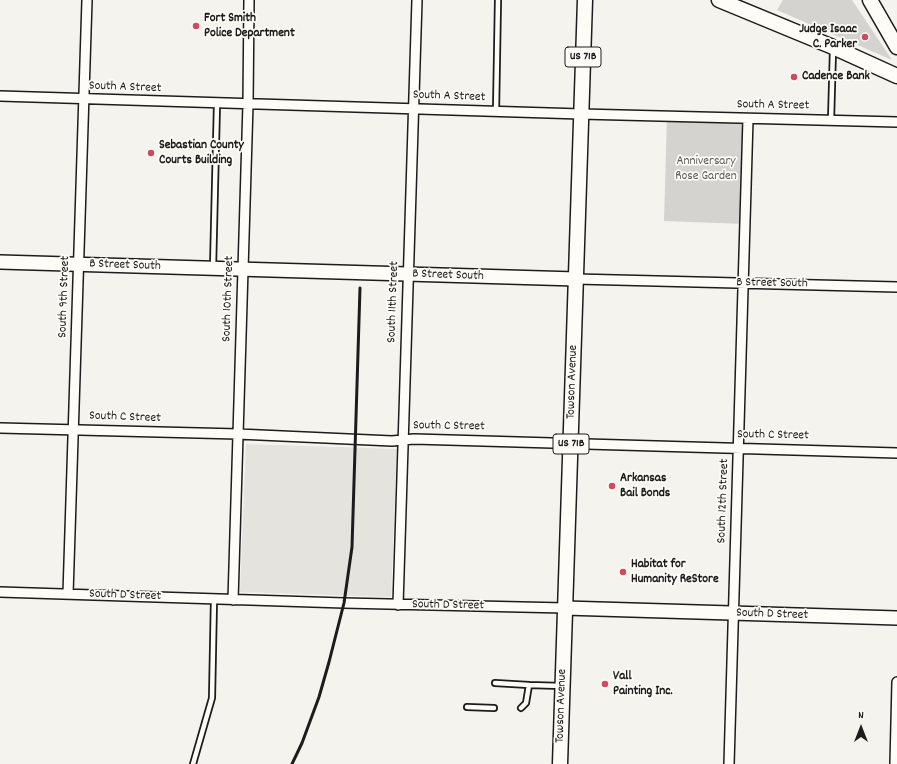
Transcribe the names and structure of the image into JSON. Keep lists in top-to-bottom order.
{
  "streets": {
    "main road": ["US 71B", "Towson Avenue"],
    "street": [
      "South A Street",
      "B Street South",
      "South 9th Street",
      "South 10th Street",
      "South 11th Street",
      "South C Street",
      "South 12th Street",
      "South D Street"
    ]
  },
  "crossings": [
    ["South A Street", "South 9th Street"],
    ["South A Street", "South 10th Street"],
    ["South A Street", "South 11th Street"],
    ["South A Street", "Towson Avenue"],
    ["South A Street", "South 12th Street"],
    ["B Street South", "South 9th Street"],
    ["B Street South", "South 10th Street"],
    ["B Street South", "South 11th Street"],
    ["B Street South", "Towson Avenue"],
    ["B Street South", "South 12th Street"],
    ["South 9th Street", "South C Street"],
    ["South 9th Street", "South D Street"],
    ["South 10th Street", "South C Street"],
    ["South 10th Street", "South D Street"],
    ["South 11th Street", "South C Street"],
    ["South 11th Street", "South D Street"],
    ["Towson Avenue", "South C Street"],
    ["Towson Avenue", "South D Street"],
    ["South C Street", "South 12th Street"],
    ["South 12th Street", "South D Street"]
  ],
  "parks": ["Anniversary Rose Garden"],
  "places": [
    "Fort Smith Police Department",
    "Judge Isaac C. Parker",
    "Cadence Bank",
    "Sebastian County Courts Building",
    "Arkansas Bail Bonds",
    "Habitat for Humanity ReStore",
    "Vall Painting Inc."
  ],
  "north": "top"
}
